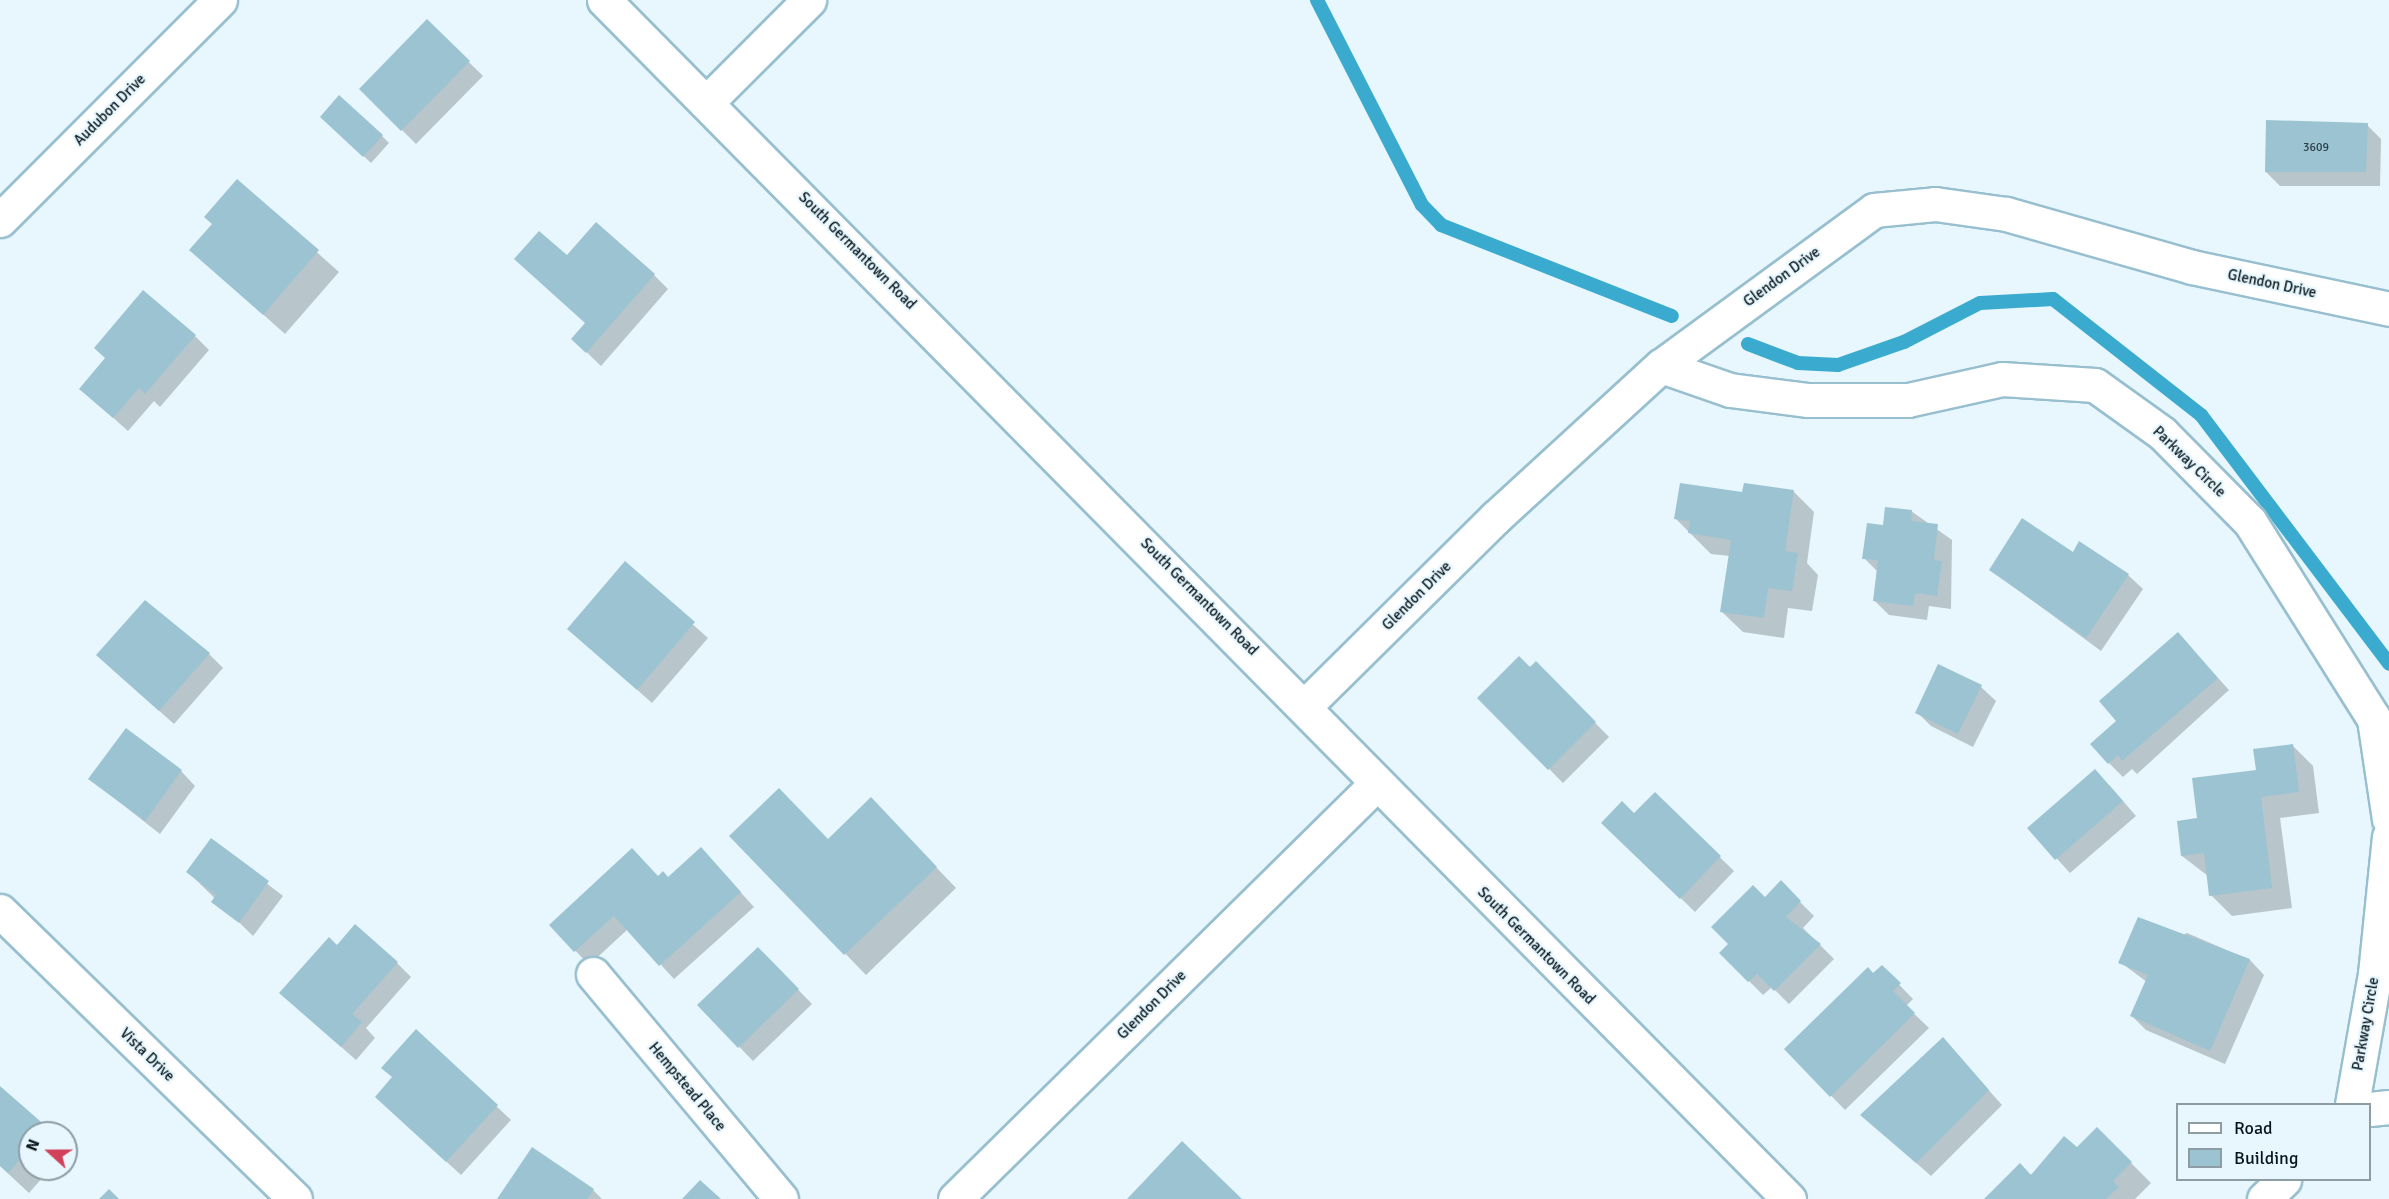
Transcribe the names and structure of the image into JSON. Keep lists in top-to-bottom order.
{
  "streets": {
    "street": [
      "Audubon Drive",
      "South Germantown Road",
      "Glendon Drive",
      "Parkway Circle",
      "Vista Drive",
      "Hempstead Place"
    ]
  },
  "crossings": [
    ["South Germantown Road", "Glendon Drive"],
    ["Glendon Drive", "Parkway Circle"]
  ],
  "house_numbers": ["3609"],
  "legend": ["Road", "Building"],
  "north": "left"
}
